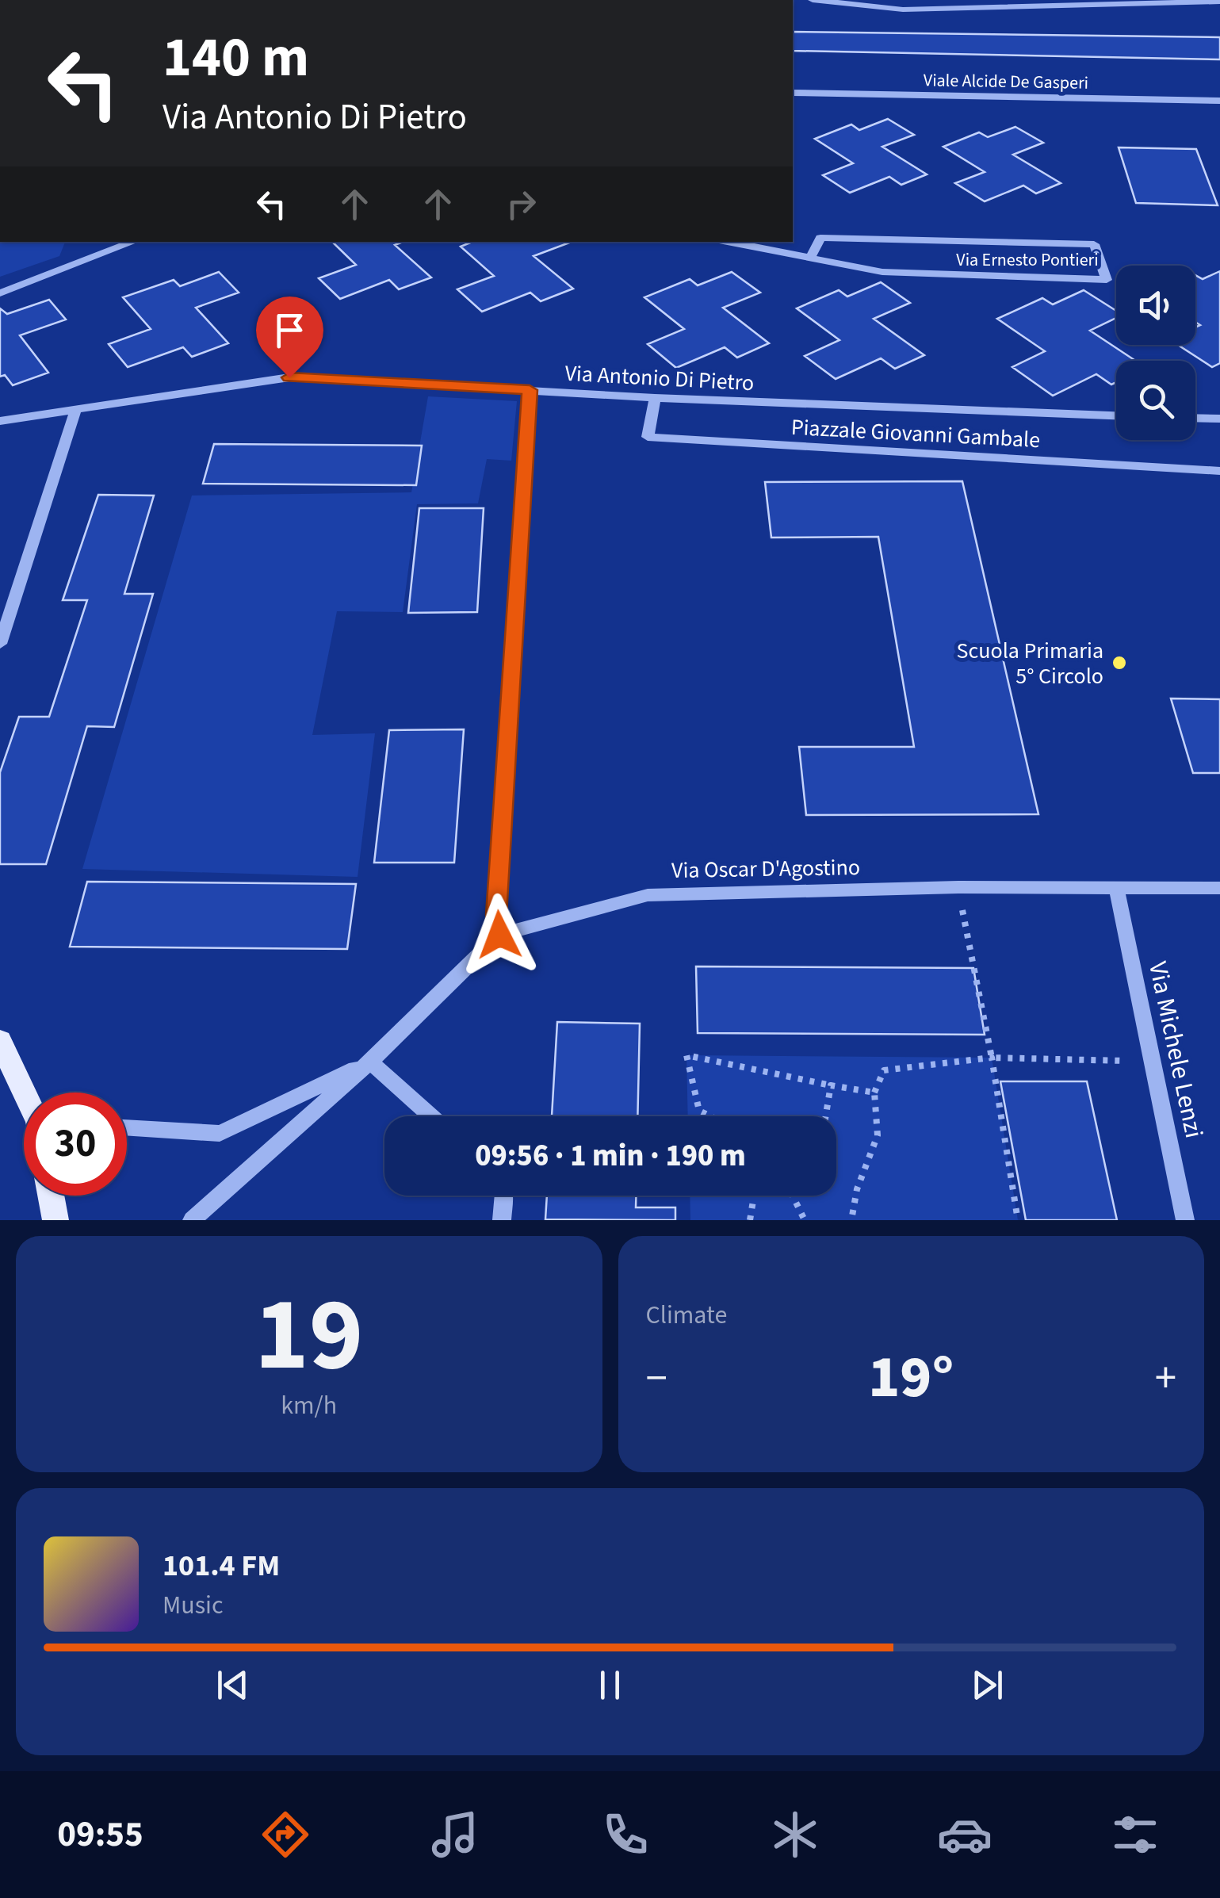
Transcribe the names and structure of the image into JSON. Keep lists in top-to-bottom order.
{
  "streets": {
    "street": [
      "Viale Alcide De Gasperi",
      "Via Ernesto Pontieri",
      "Via Antonio Di Pietro",
      "Piazzale Giovanni Gambale",
      "Via Oscar D'Agostino",
      "Via Michele Lenzi"
    ]
  },
  "crossings": [
    ["Via Antonio Di Pietro", "Piazzale Giovanni Gambale"],
    ["Via Oscar D'Agostino", "Via Michele Lenzi"]
  ],
  "places": ["Scuola Primaria 5° Circolo"],
  "page": {
    "turn": ["140 m", "Via Antonio Di Pietro"],
    "limit": "30",
    "trip": "09:56 · 1 min · 190 m",
    "tile": [
      ["19", "km/h"],
      "Climate"
    ],
    "heat": ["−", "19°", "+"],
    "song": ["101.4 FM", "Music"],
    "tabs": "09:55"
  }
}
